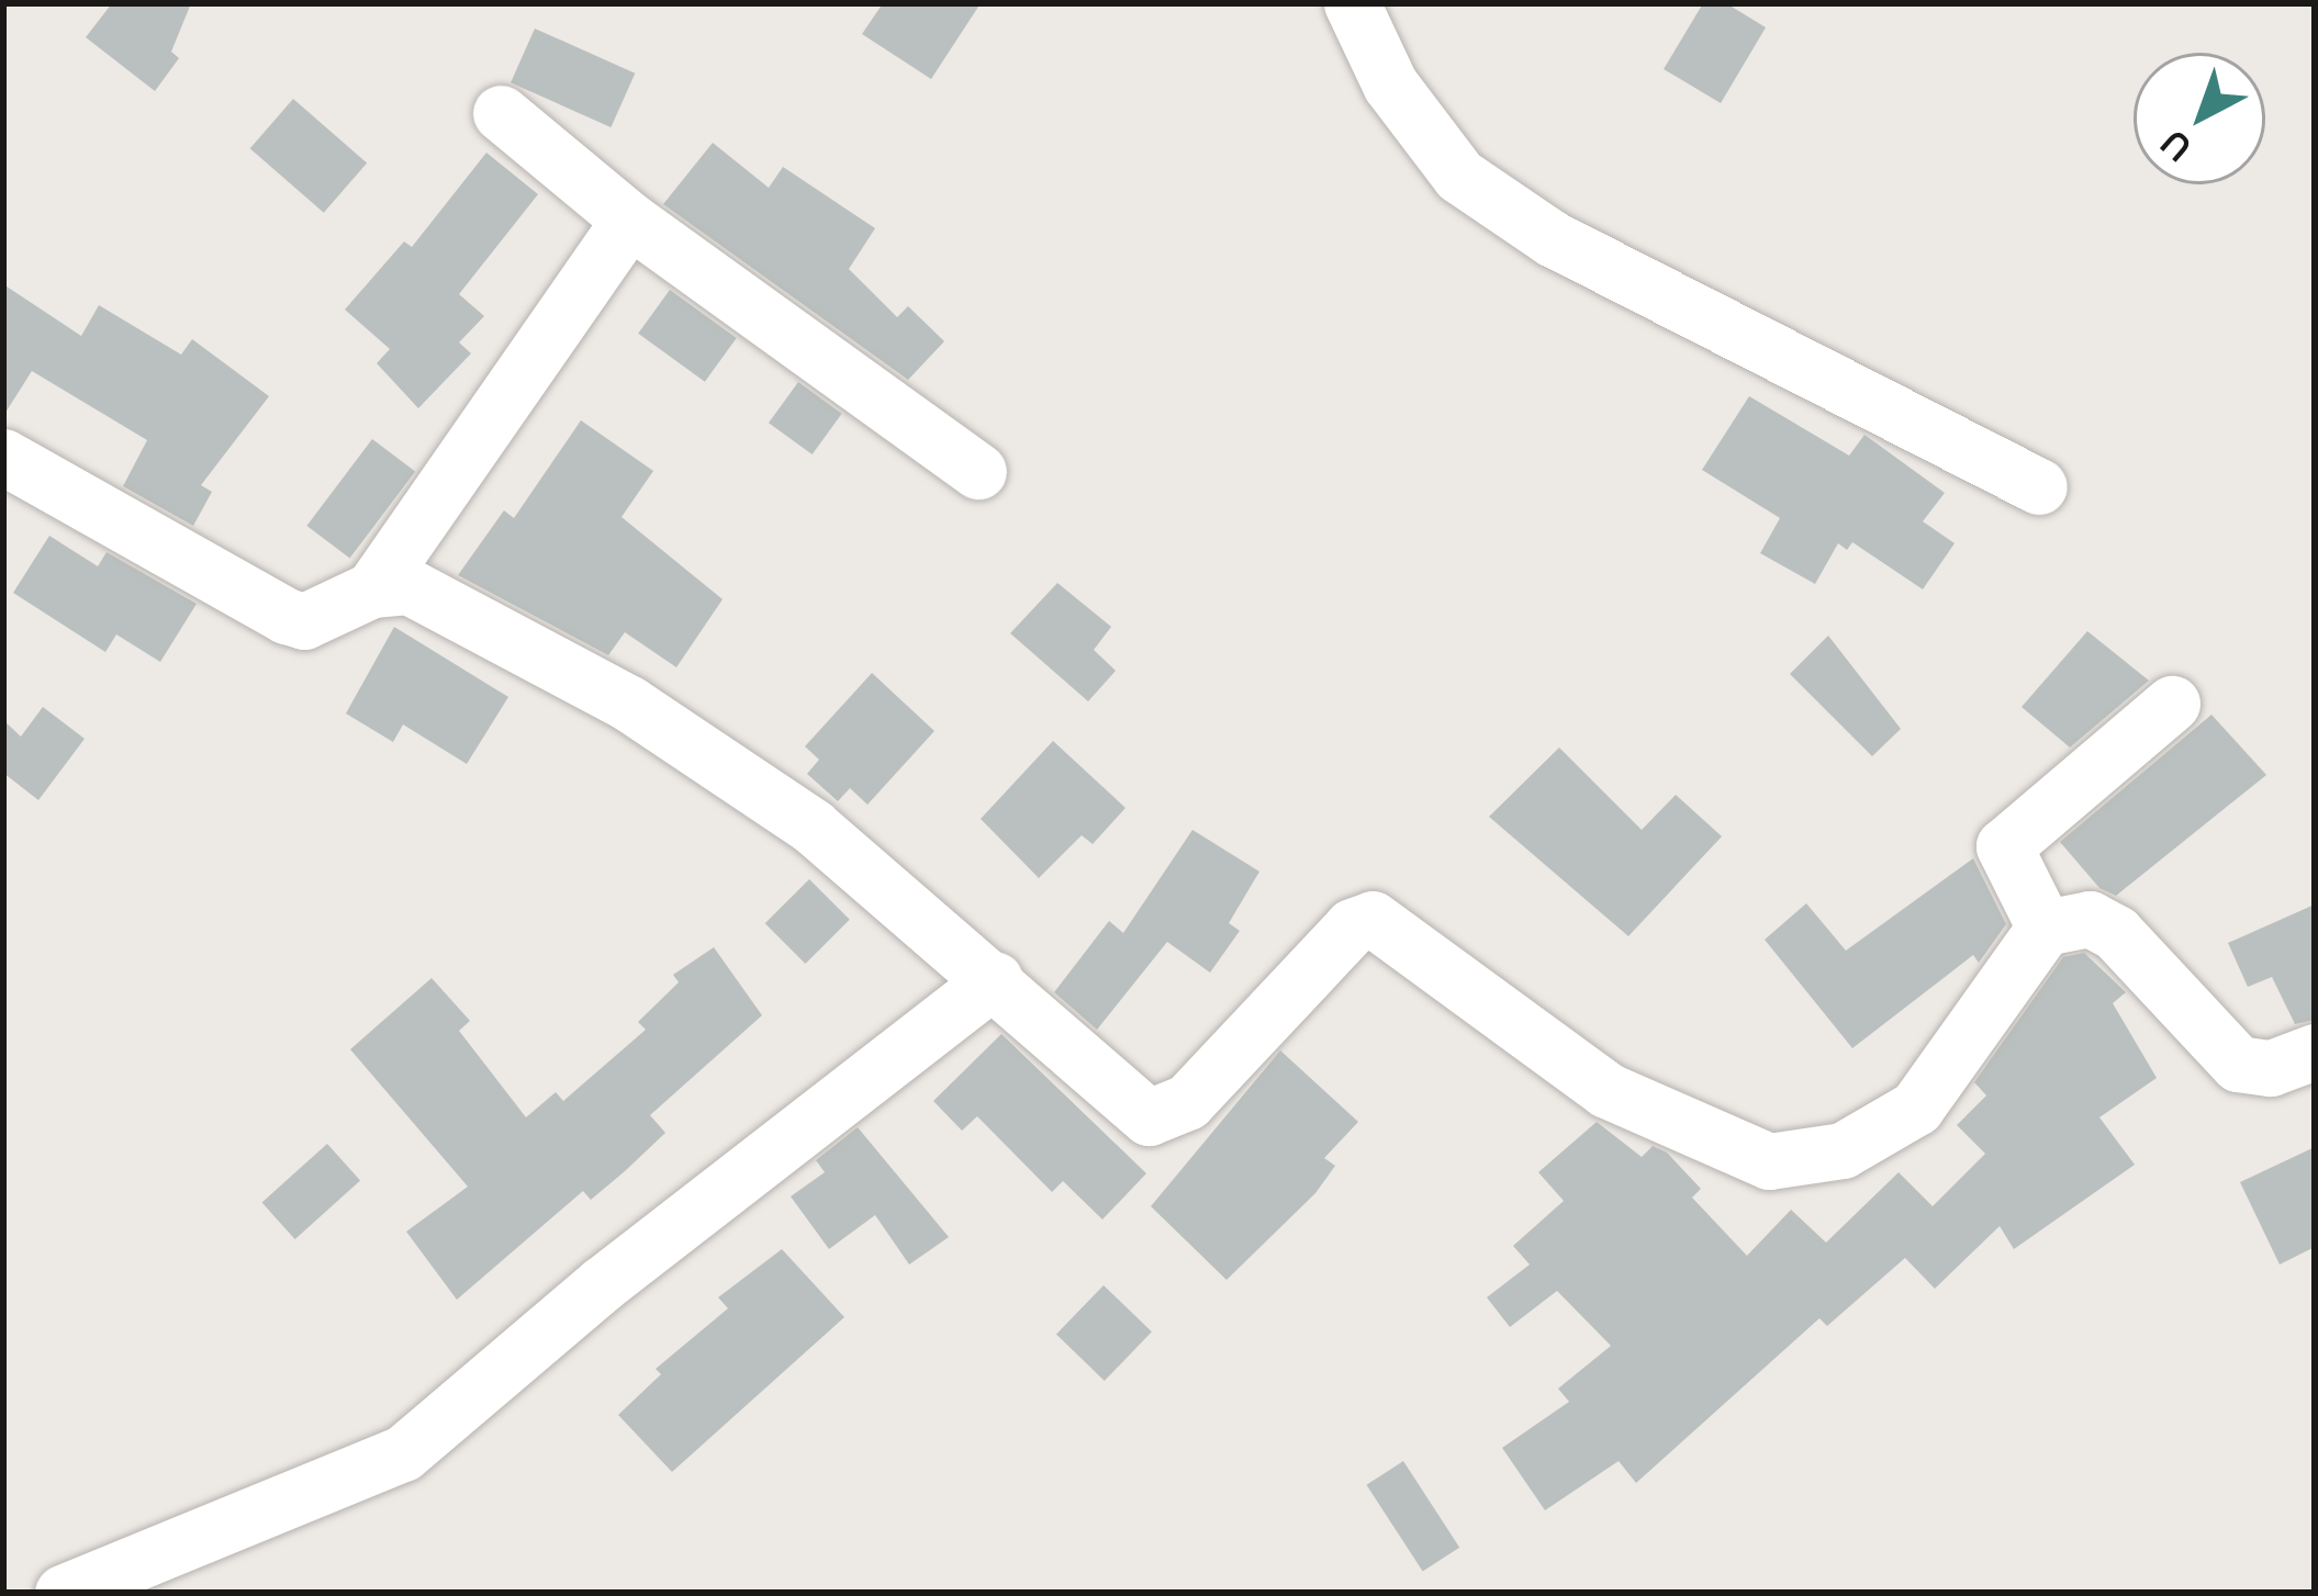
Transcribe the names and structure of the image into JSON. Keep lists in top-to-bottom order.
{
  "north": "bottom left"
}
